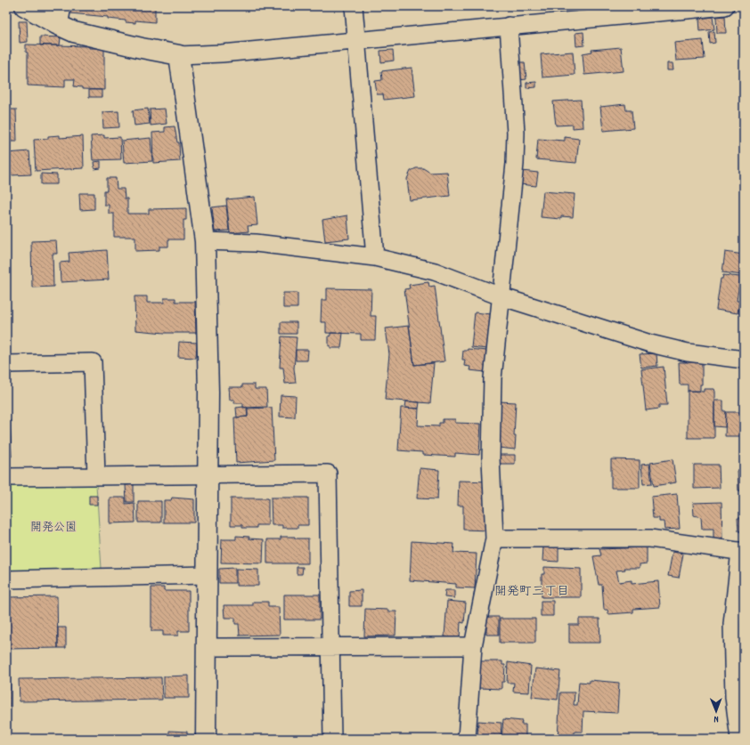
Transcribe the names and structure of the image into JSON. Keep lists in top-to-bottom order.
{
  "districts": ["開発町三丁目"],
  "parks": ["開発公園"],
  "north": "bottom"
}
